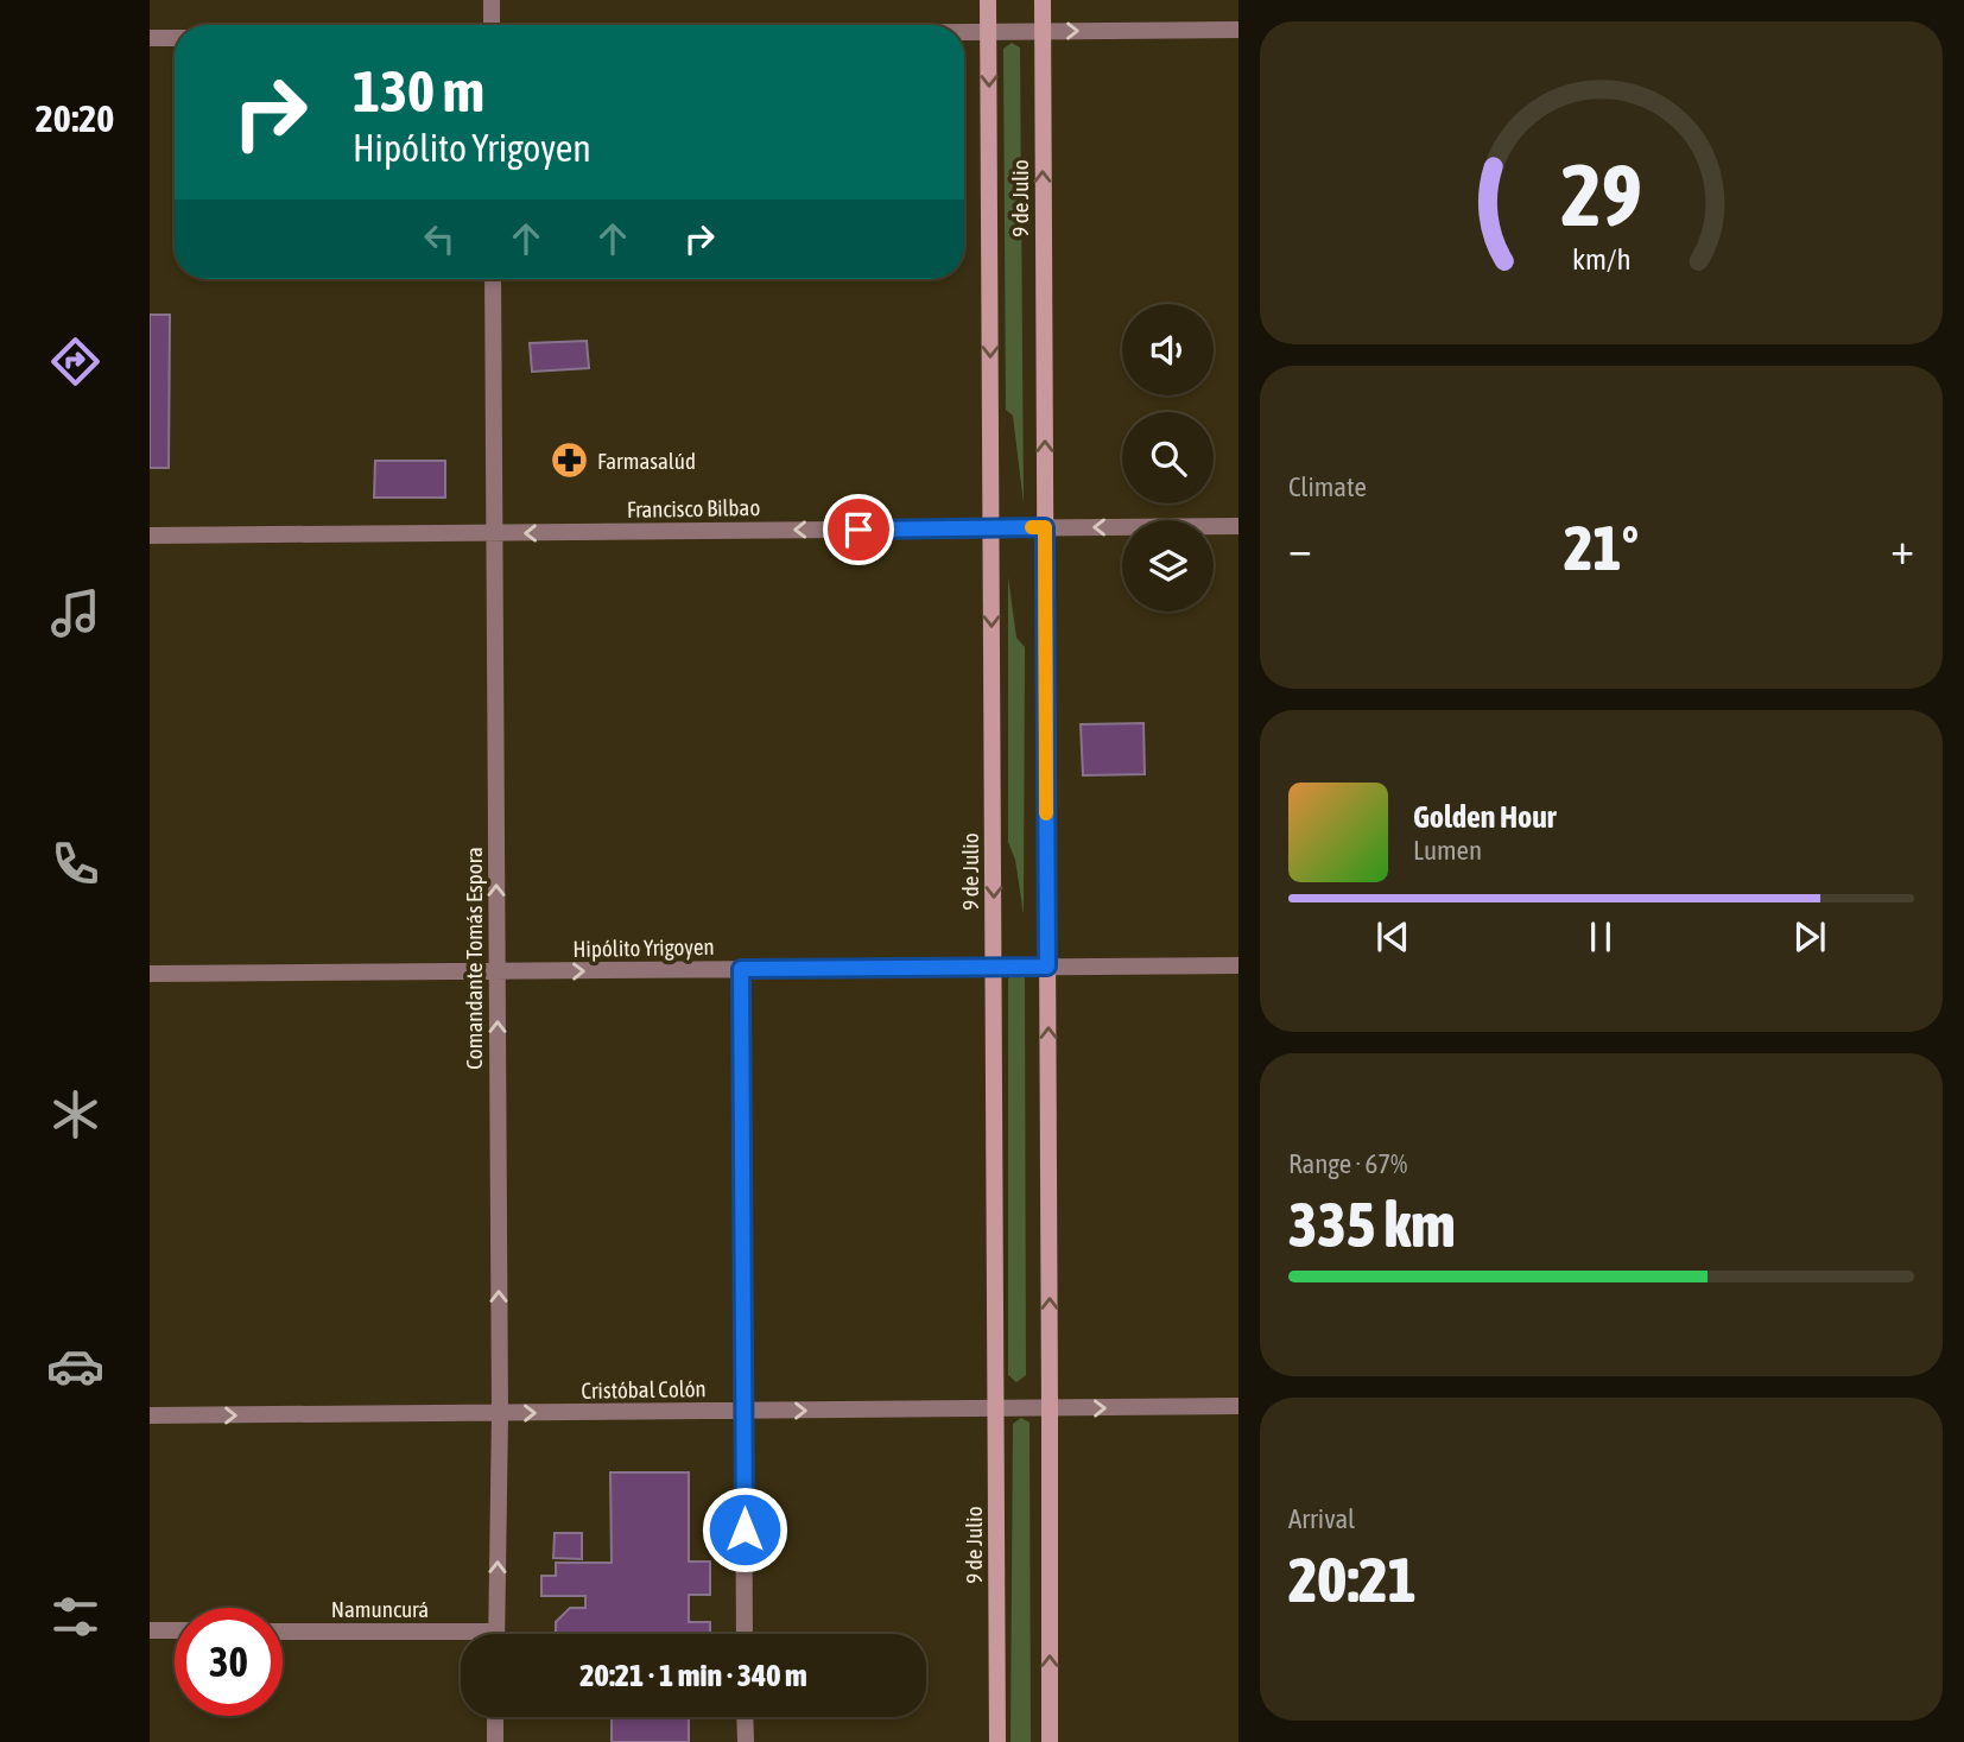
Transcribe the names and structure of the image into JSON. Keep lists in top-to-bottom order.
{
  "streets": {
    "street": [
      "9 de Julio",
      "Francisco Bilbao",
      "Hipólito Yrigoyen",
      "Comandante Tomás Espora",
      "Cristóbal Colón",
      "Namuncurá"
    ]
  },
  "crossings": [
    ["9 de Julio", "Francisco Bilbao"],
    ["9 de Julio", "Hipólito Yrigoyen"],
    ["9 de Julio", "Cristóbal Colón"],
    ["Francisco Bilbao", "Comandante Tomás Espora"],
    ["Hipólito Yrigoyen", "Comandante Tomás Espora"],
    ["Comandante Tomás Espora", "Cristóbal Colón"]
  ],
  "one_way": ["Francisco Bilbao", "Comandante Tomás Espora", "Cristóbal Colón"],
  "places": {
    "pharmacy": ["Farmasalúd"]
  },
  "page": {
    "tabs": "20:20",
    "turn": ["130 m", "Hipólito Yrigoyen"],
    "tile": [
      "Climate",
      ["Range · 67%", "335 km"],
      ["Arrival", "20:21"]
    ],
    "heat": ["−", "21°", "+"],
    "song": ["Golden Hour", "Lumen"],
    "limit": "30",
    "trip": "20:21 · 1 min · 340 m",
    "gauge": ["29", "km/h"]
  }
}
